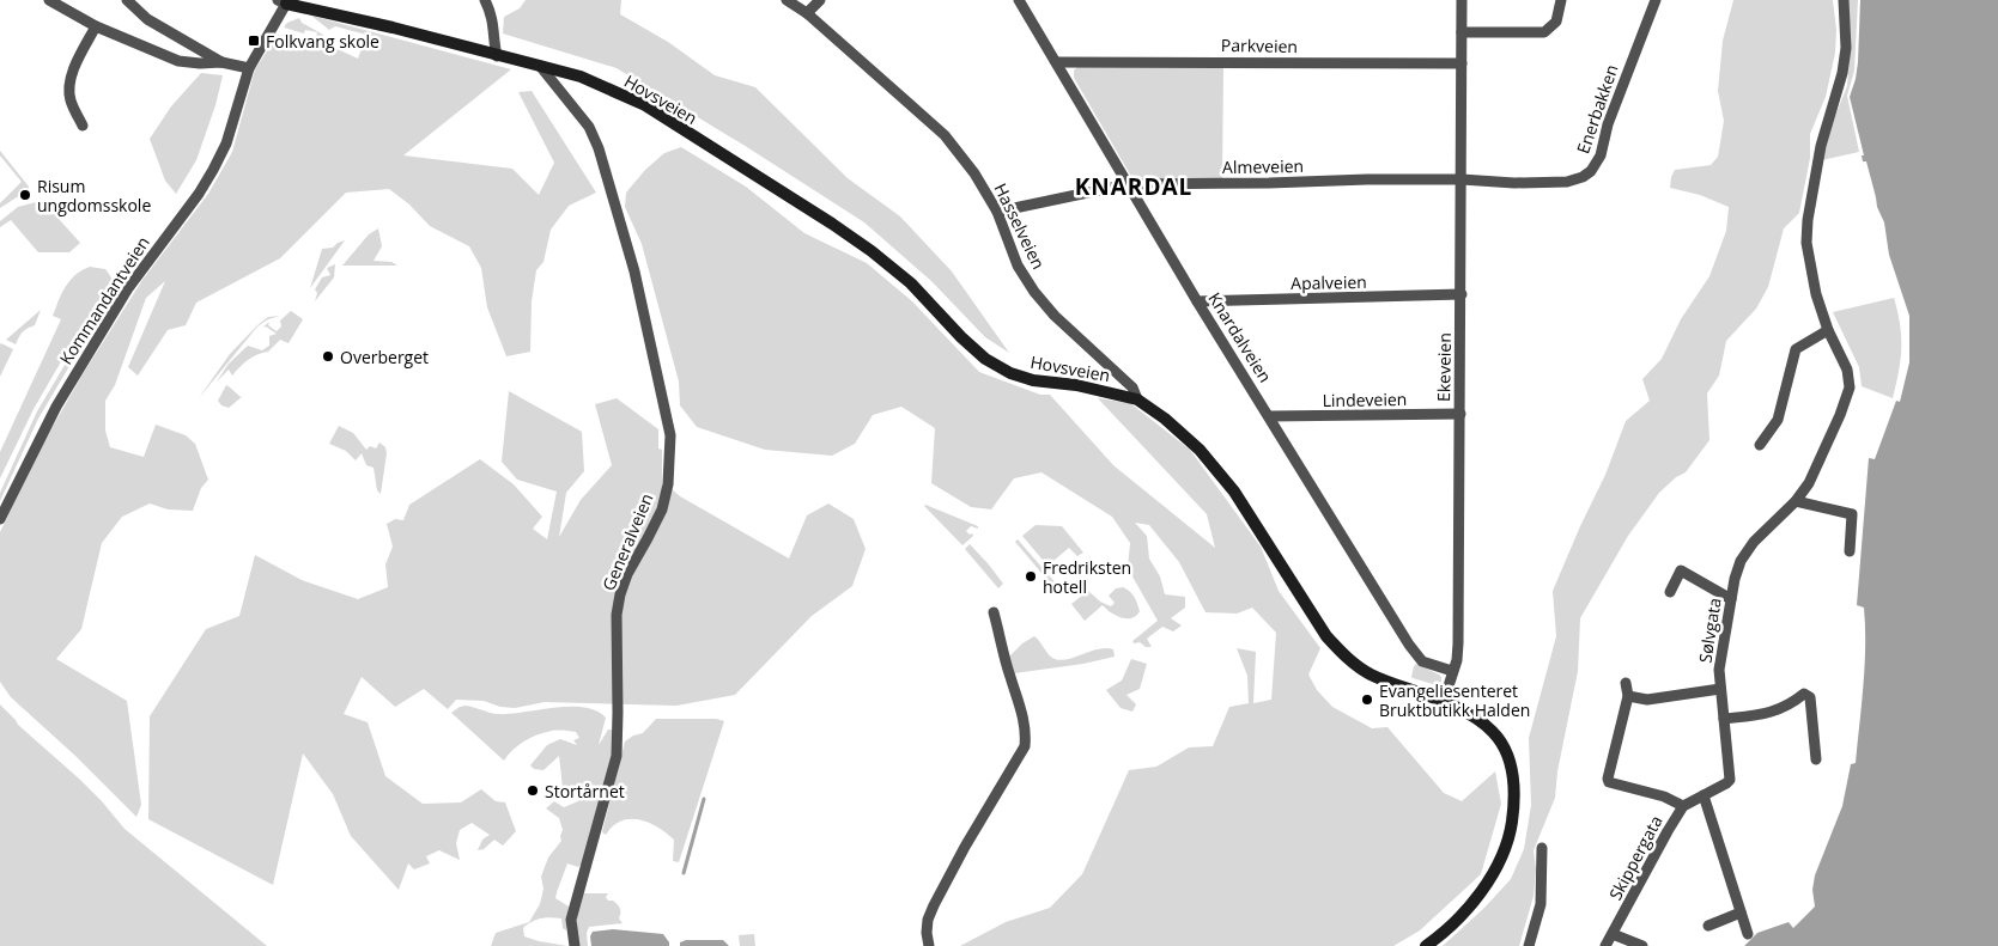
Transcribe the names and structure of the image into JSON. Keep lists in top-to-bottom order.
{
  "streets": {
    "street": [
      "Parkveien",
      "Hovsveien",
      "Enerbakken",
      "Almeveien",
      "Hasselveien",
      "Apalveien",
      "Kommandantveien",
      "Knardalveien",
      "Ekeveien",
      "Lindeveien",
      "Generalveien",
      "Sølvgata",
      "Skippergata"
    ]
  },
  "crossings": [
    ["Parkveien", "Knardalveien"],
    ["Parkveien", "Ekeveien"],
    ["Hovsveien", "Hasselveien"],
    ["Hovsveien", "Kommandantveien"],
    ["Hovsveien", "Ekeveien"],
    ["Hovsveien", "Generalveien"],
    ["Enerbakken", "Almeveien"],
    ["Enerbakken", "Ekeveien"],
    ["Almeveien", "Hasselveien"],
    ["Almeveien", "Knardalveien"],
    ["Almeveien", "Ekeveien"],
    ["Apalveien", "Knardalveien"],
    ["Apalveien", "Ekeveien"],
    ["Knardalveien", "Ekeveien"],
    ["Knardalveien", "Lindeveien"],
    ["Ekeveien", "Lindeveien"],
    ["Sølvgata", "Skippergata"]
  ],
  "districts": ["KNARDAL"],
  "places": {
    "transit": ["Folkvang skole"],
    "other": [
      "Risum ungdomsskole",
      "Overberget",
      "Fredriksten hotell",
      "Evangeliesenteret Bruktbutikk Halden",
      "Stortårnet"
    ]
  }
}
